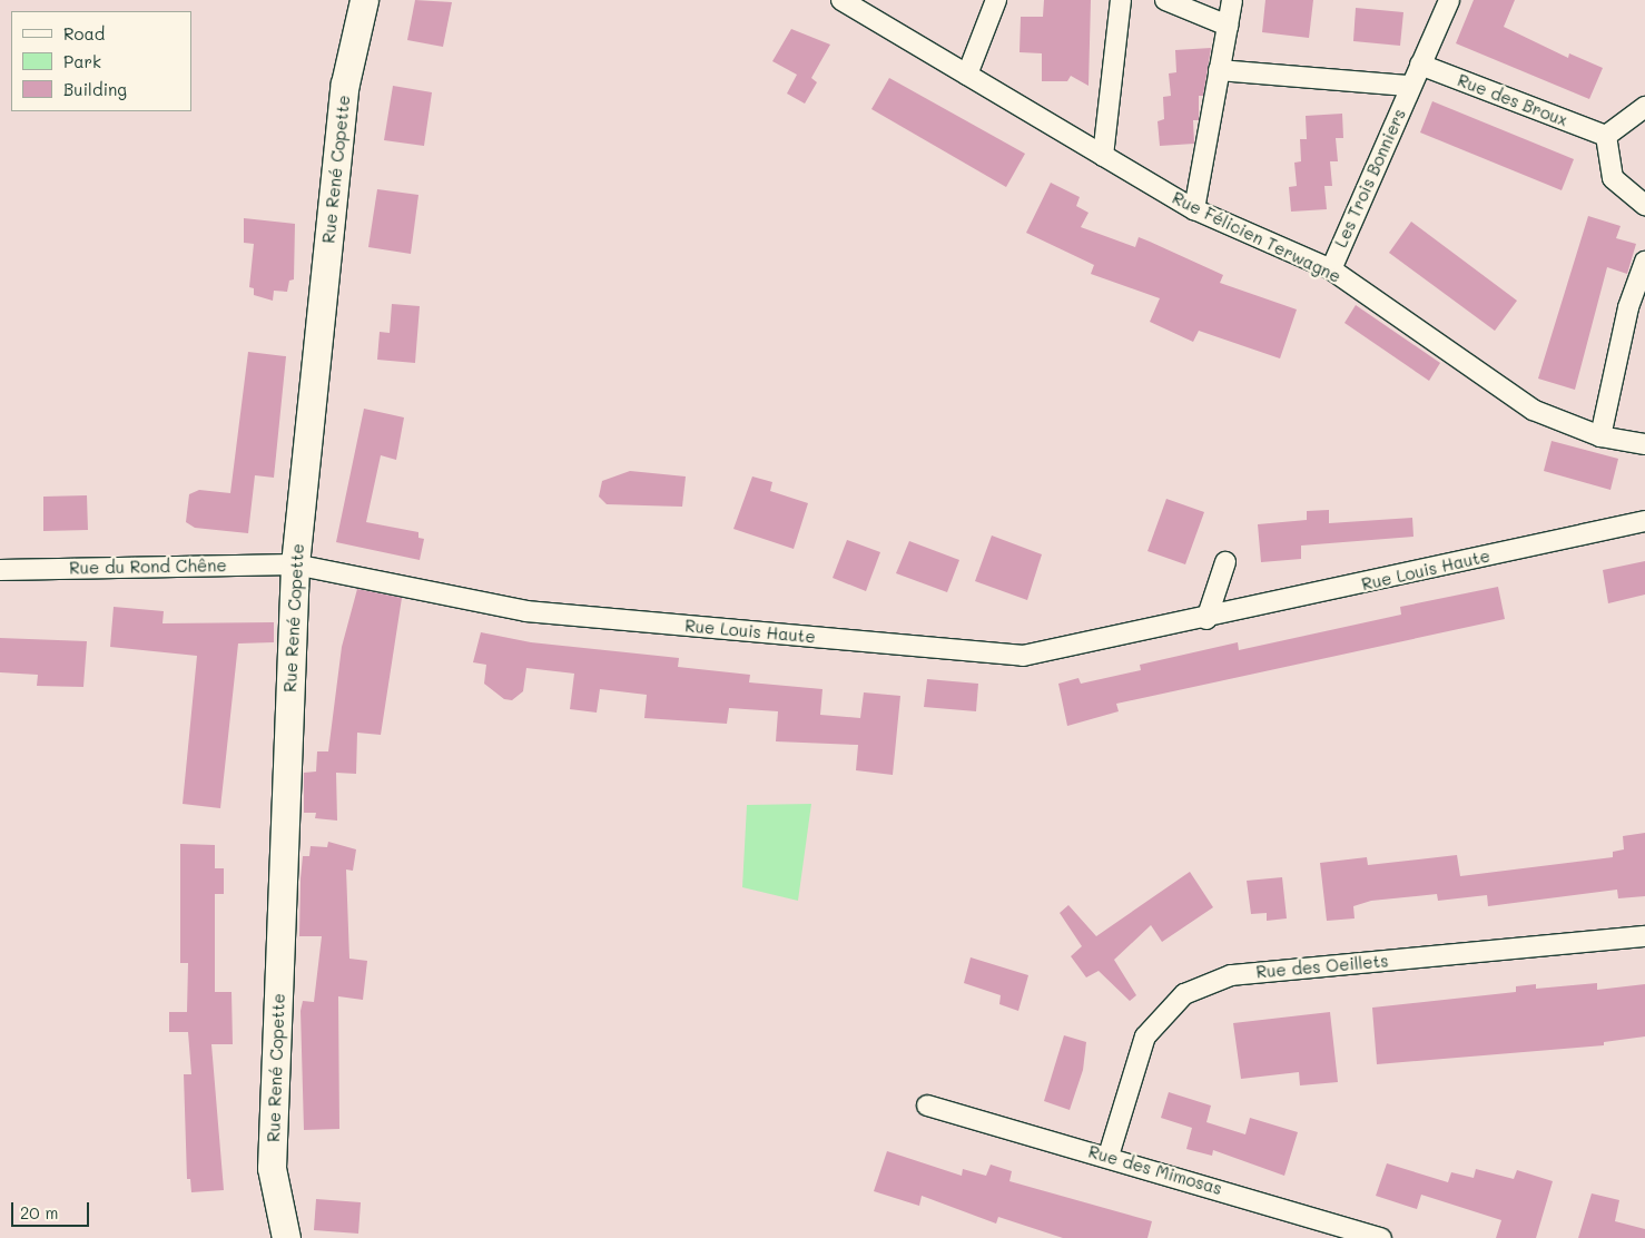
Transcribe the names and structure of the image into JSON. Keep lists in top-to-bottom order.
{
  "streets": {
    "street": [
      "Rue des Broux",
      "Rue René Copette",
      "Les Trois Bonniers",
      "Rue Félicien Terwagne",
      "Rue du Rond Chêne",
      "Rue Louis Haute",
      "Rue des Oeillets",
      "Rue des Mimosas"
    ]
  },
  "crossings": [
    ["Rue des Broux", "Les Trois Bonniers"],
    ["Rue René Copette", "Rue du Rond Chêne"],
    ["Rue René Copette", "Rue Louis Haute"],
    ["Les Trois Bonniers", "Rue Félicien Terwagne"],
    ["Rue du Rond Chêne", "Rue Louis Haute"],
    ["Rue des Oeillets", "Rue des Mimosas"]
  ],
  "legend": ["Road", "Park", "Building"],
  "scale_bar": "20 m"
}
